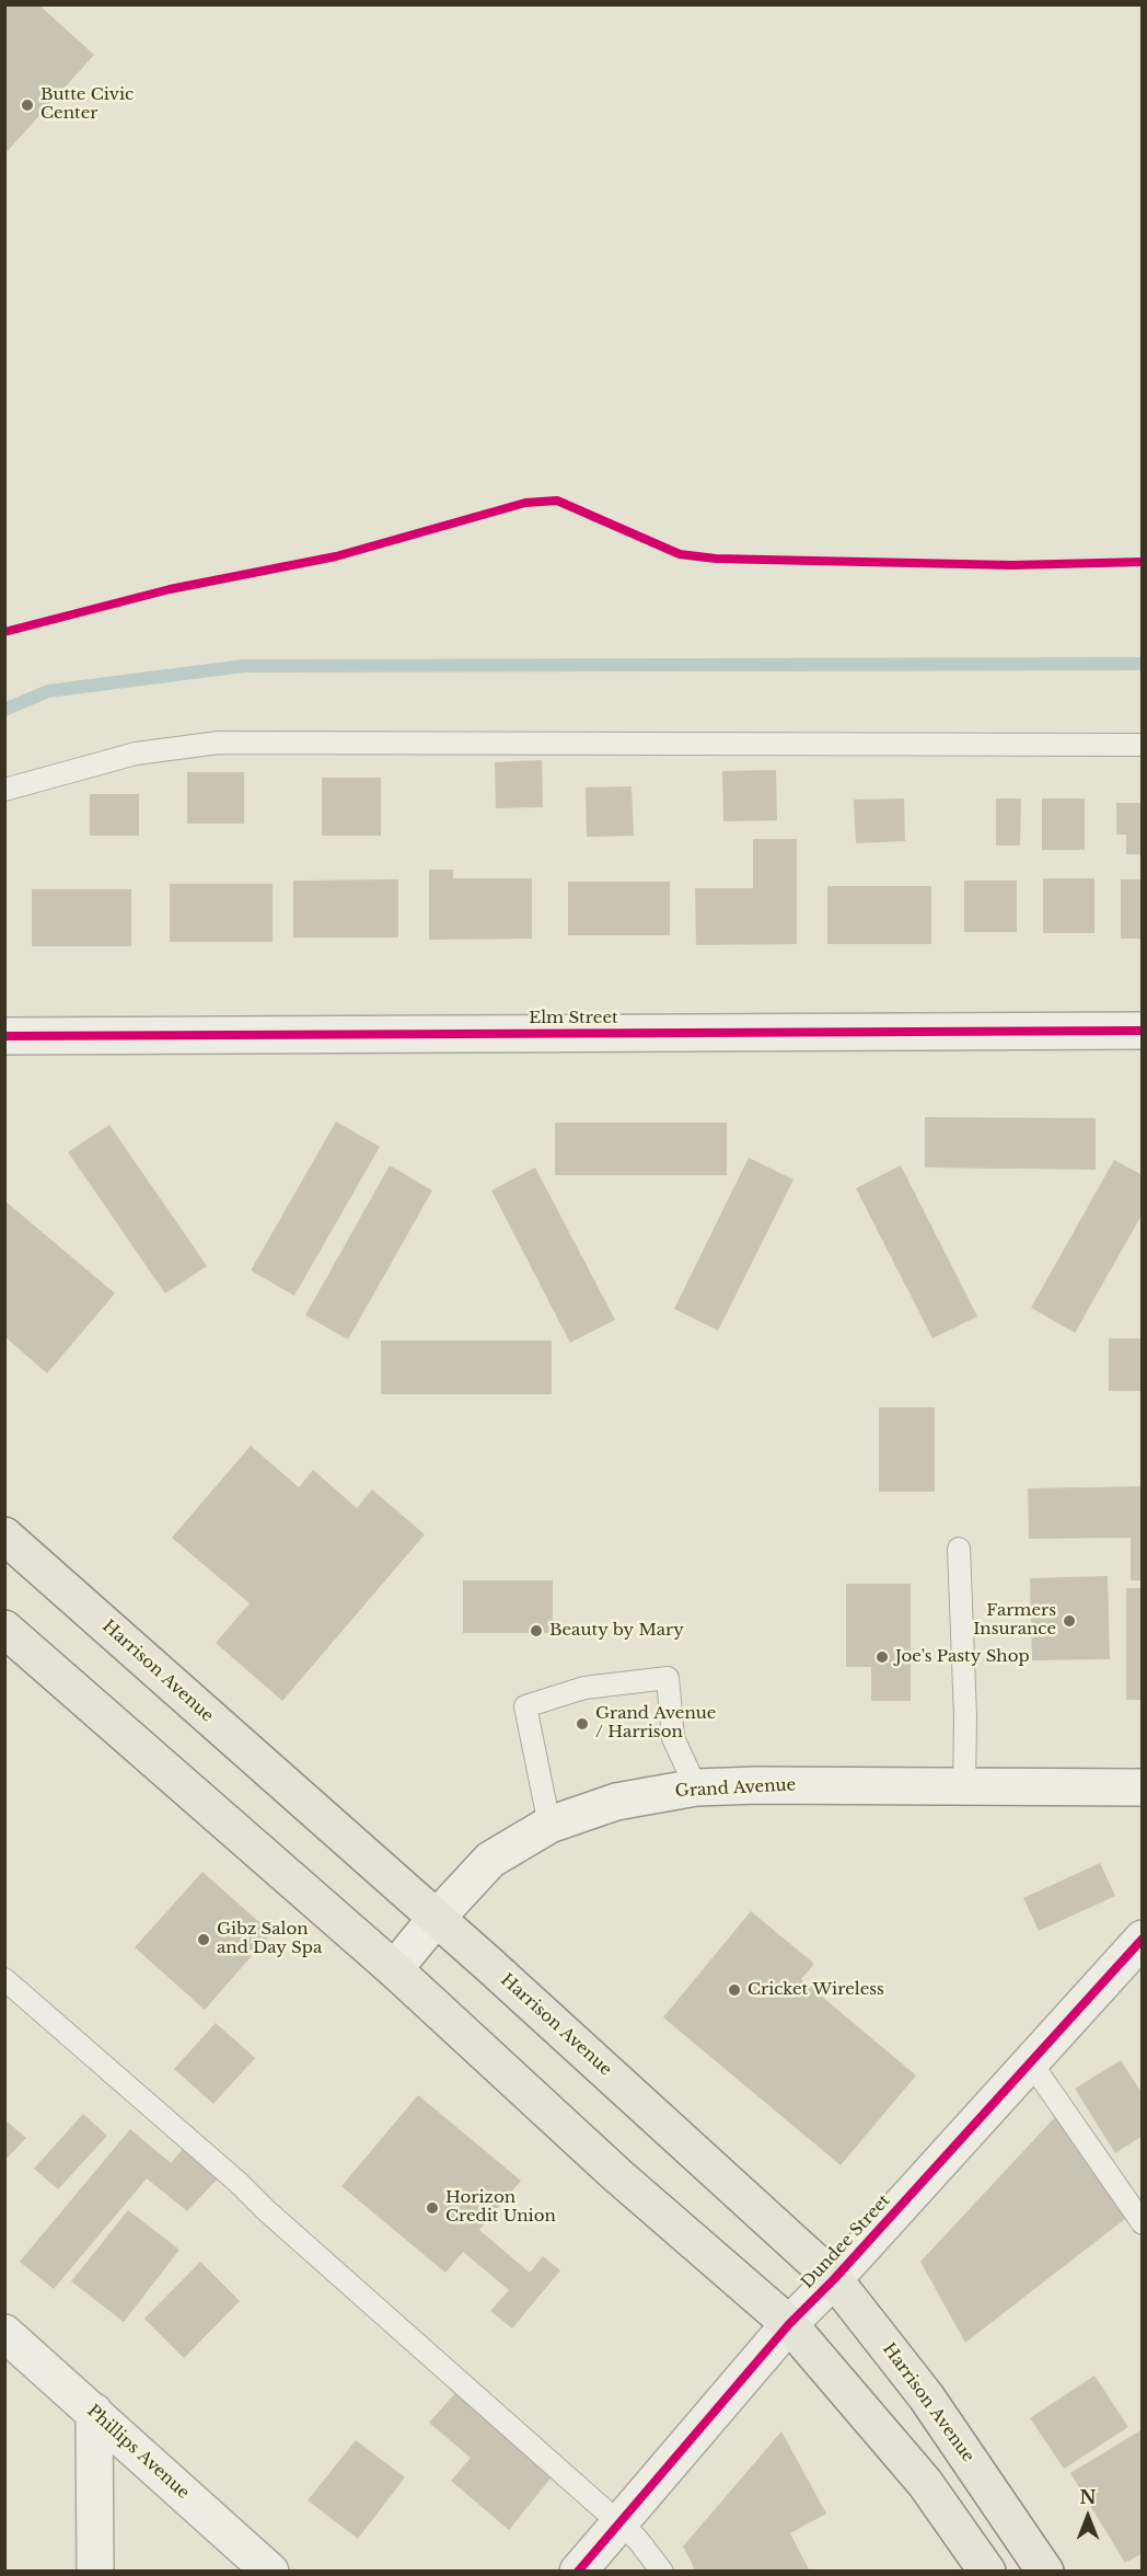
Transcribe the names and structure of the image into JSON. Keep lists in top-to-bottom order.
{
  "streets": {
    "main road": ["Harrison Avenue"],
    "street": [
      "Elm Street",
      "Grand Avenue",
      "Dundee Street",
      "Phillips Avenue"
    ]
  },
  "crossings": [
    ["Harrison Avenue", "Grand Avenue"],
    ["Harrison Avenue", "Dundee Street"]
  ],
  "places": [
    "Butte Civic Center",
    "Farmers Insurance",
    "Beauty by Mary",
    "Joe's Pasty Shop",
    "Grand Avenue / Harrison",
    "Gibz Salon and Day Spa",
    "Cricket Wireless",
    "Horizon Credit Union"
  ],
  "north": "top"
}
